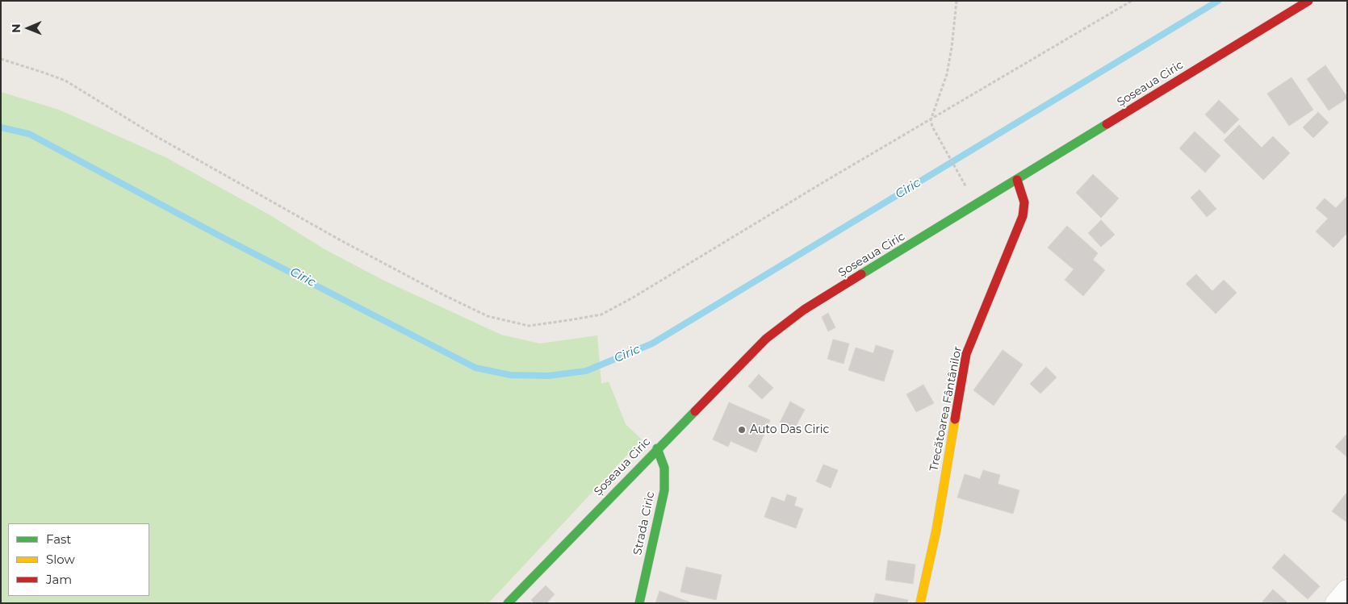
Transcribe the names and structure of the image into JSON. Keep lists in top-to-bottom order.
{
  "streets": {
    "street": ["Șoseaua Ciric", "Trecătoarea Fântânilor", "Strada Ciric"]
  },
  "crossings": [
    ["Șoseaua Ciric", "Trecătoarea Fântânilor"],
    ["Șoseaua Ciric", "Strada Ciric"]
  ],
  "water": ["Ciric"],
  "places": ["Auto Das Ciric"],
  "legend": ["Fast", "Slow", "Jam"],
  "north": "left"
}
